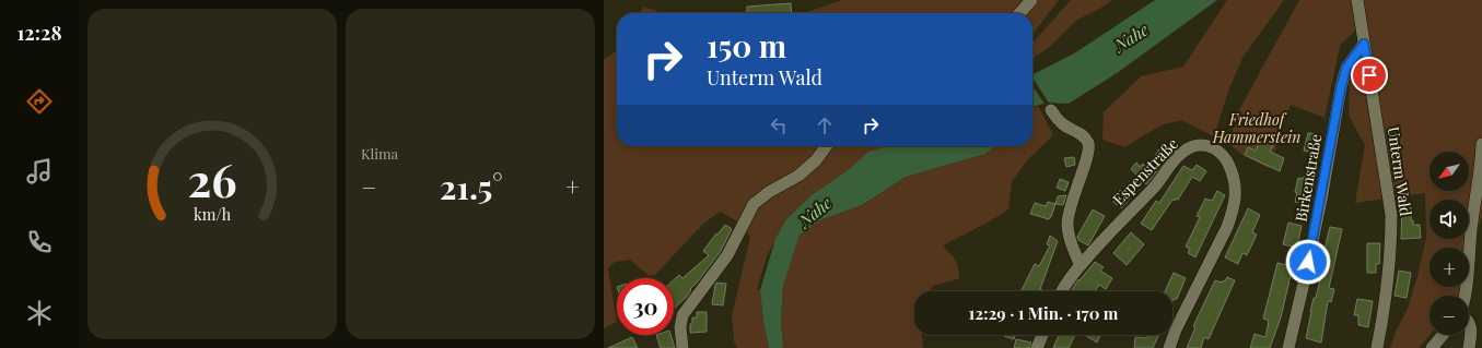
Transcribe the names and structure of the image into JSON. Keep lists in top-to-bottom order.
{
  "streets": {
    "street": ["Espenstraße", "Unterm Wald", "Birkenstraße"]
  },
  "crossings": [
    ["Unterm Wald", "Birkenstraße"]
  ],
  "water": ["Nahe"],
  "parks": ["Friedhof Hammerstein"],
  "north": "bottom left",
  "page": {
    "tabs": "12:28",
    "tile": "Klima",
    "turn": ["150 m", "Unterm Wald"],
    "map_buttons": ["+", "−"],
    "heat": ["−", "21.5°", "+"],
    "limit": "30",
    "trip": "12:29 · 1 Min. · 170 m",
    "gauge": ["26", "km/h"]
  }
}
